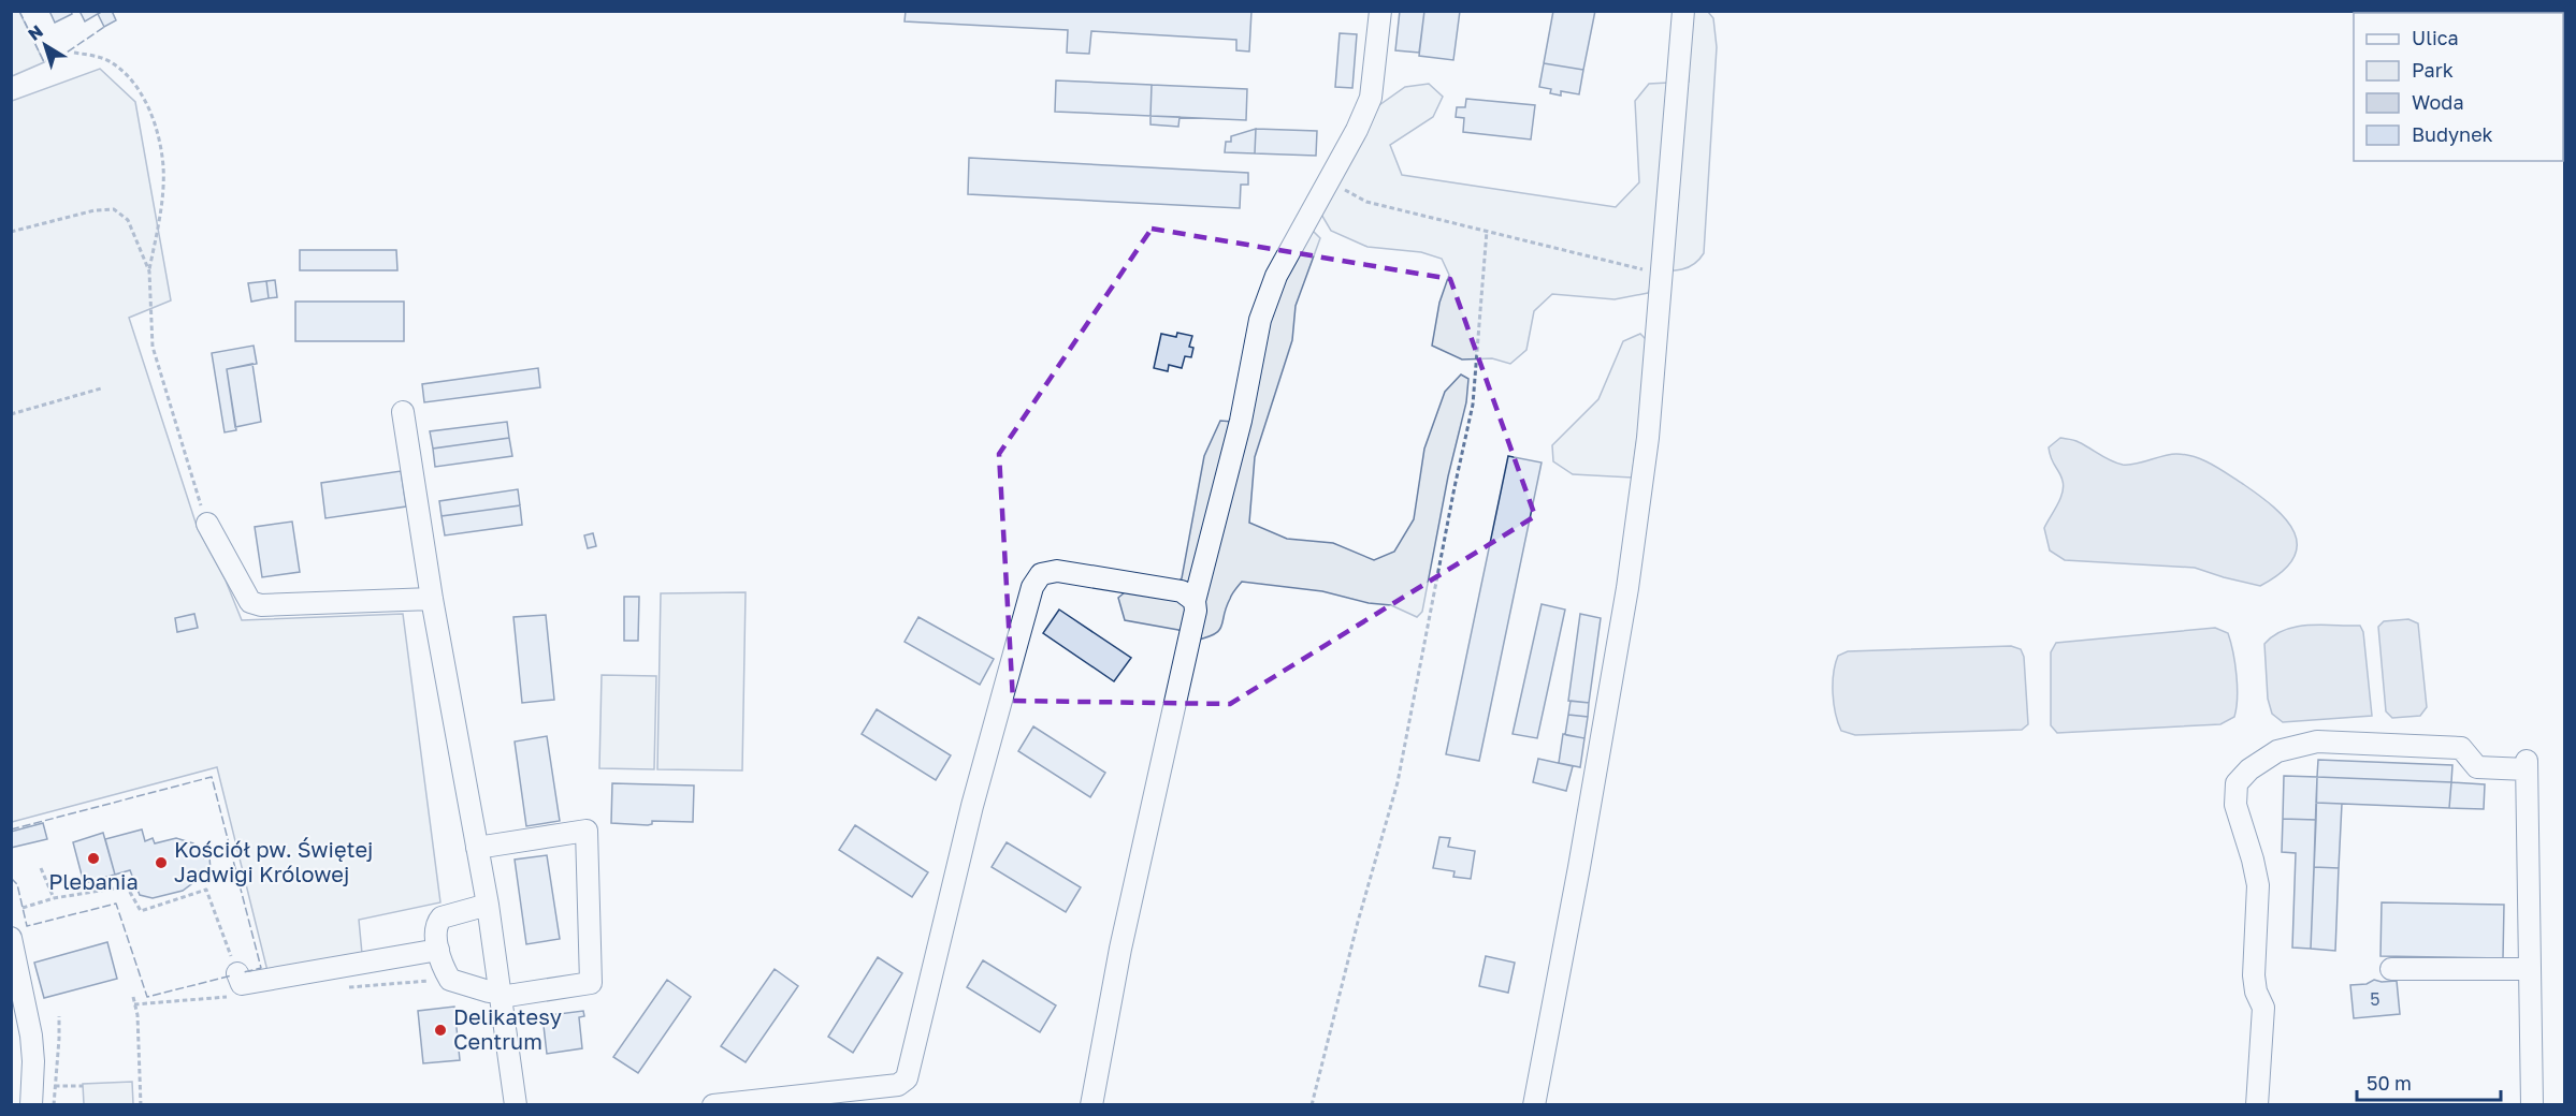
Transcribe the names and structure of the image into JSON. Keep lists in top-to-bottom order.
{
  "places": ["Plebania", "Kościół pw. Świętej Jadwigi Królowej", "Delikatesy Centrum"],
  "house_numbers": ["5"],
  "legend": [
    "Ulica",
    "Park",
    "Woda",
    "Budynek"
  ],
  "scale_bar": "50 m",
  "north": "top left"
}
